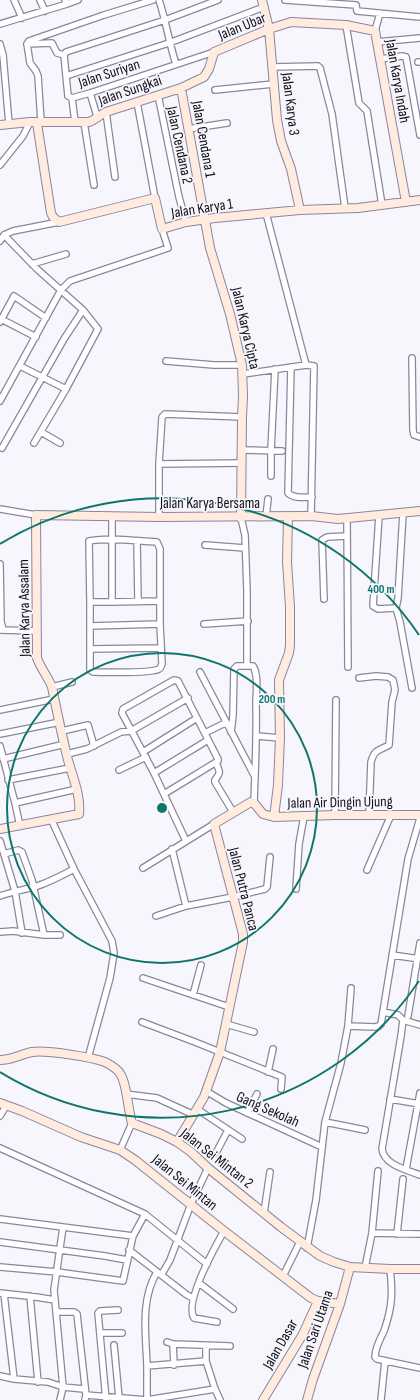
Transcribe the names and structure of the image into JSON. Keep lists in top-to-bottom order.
{
  "streets": {
    "street": [
      "Jalan Ubar",
      "Jalan Suriyan",
      "Jalan Karya Indah",
      "Jalan Sungkai",
      "Jalan Karya 3",
      "Jalan Cendana 1",
      "Jalan Cendana 2",
      "Jalan Karya 1",
      "Jalan Karya Cipta",
      "Jalan Karya Bersama",
      "Jalan Karya Assalam",
      "Jalan Air Dingin Ujung",
      "Jalan Putra Panca",
      "Gang Sekolah",
      "Jalan Sei Mintan 2",
      "Jalan Sei Mintan",
      "Jalan Sari Utama",
      "Jalan Dasar"
    ]
  },
  "crossings": [
    ["Jalan Ubar", "Jalan Suriyan"],
    ["Jalan Ubar", "Jalan Karya Indah"],
    ["Jalan Ubar", "Jalan Sungkai"],
    ["Jalan Ubar", "Jalan Karya 3"],
    ["Jalan Suriyan", "Jalan Sungkai"],
    ["Jalan Karya Indah", "Jalan Karya 1"],
    ["Jalan Sungkai", "Jalan Cendana 1"],
    ["Jalan Sungkai", "Jalan Cendana 2"],
    ["Jalan Karya 3", "Jalan Karya 1"],
    ["Jalan Cendana 1", "Jalan Karya 1"],
    ["Jalan Cendana 1", "Jalan Karya Cipta"],
    ["Jalan Cendana 2", "Jalan Karya 1"],
    ["Jalan Karya 1", "Jalan Karya Cipta"],
    ["Jalan Karya Cipta", "Jalan Karya Bersama"],
    ["Jalan Karya Bersama", "Jalan Karya Assalam"],
    ["Jalan Karya Bersama", "Jalan Air Dingin Ujung"],
    ["Jalan Putra Panca", "Gang Sekolah"],
    ["Jalan Putra Panca", "Jalan Sei Mintan 2"],
    ["Jalan Sei Mintan 2", "Jalan Sari Utama"],
    ["Jalan Sei Mintan", "Jalan Sari Utama"],
    ["Jalan Sei Mintan", "Jalan Dasar"]
  ],
  "rings": ["400 m", "200 m"]
}
